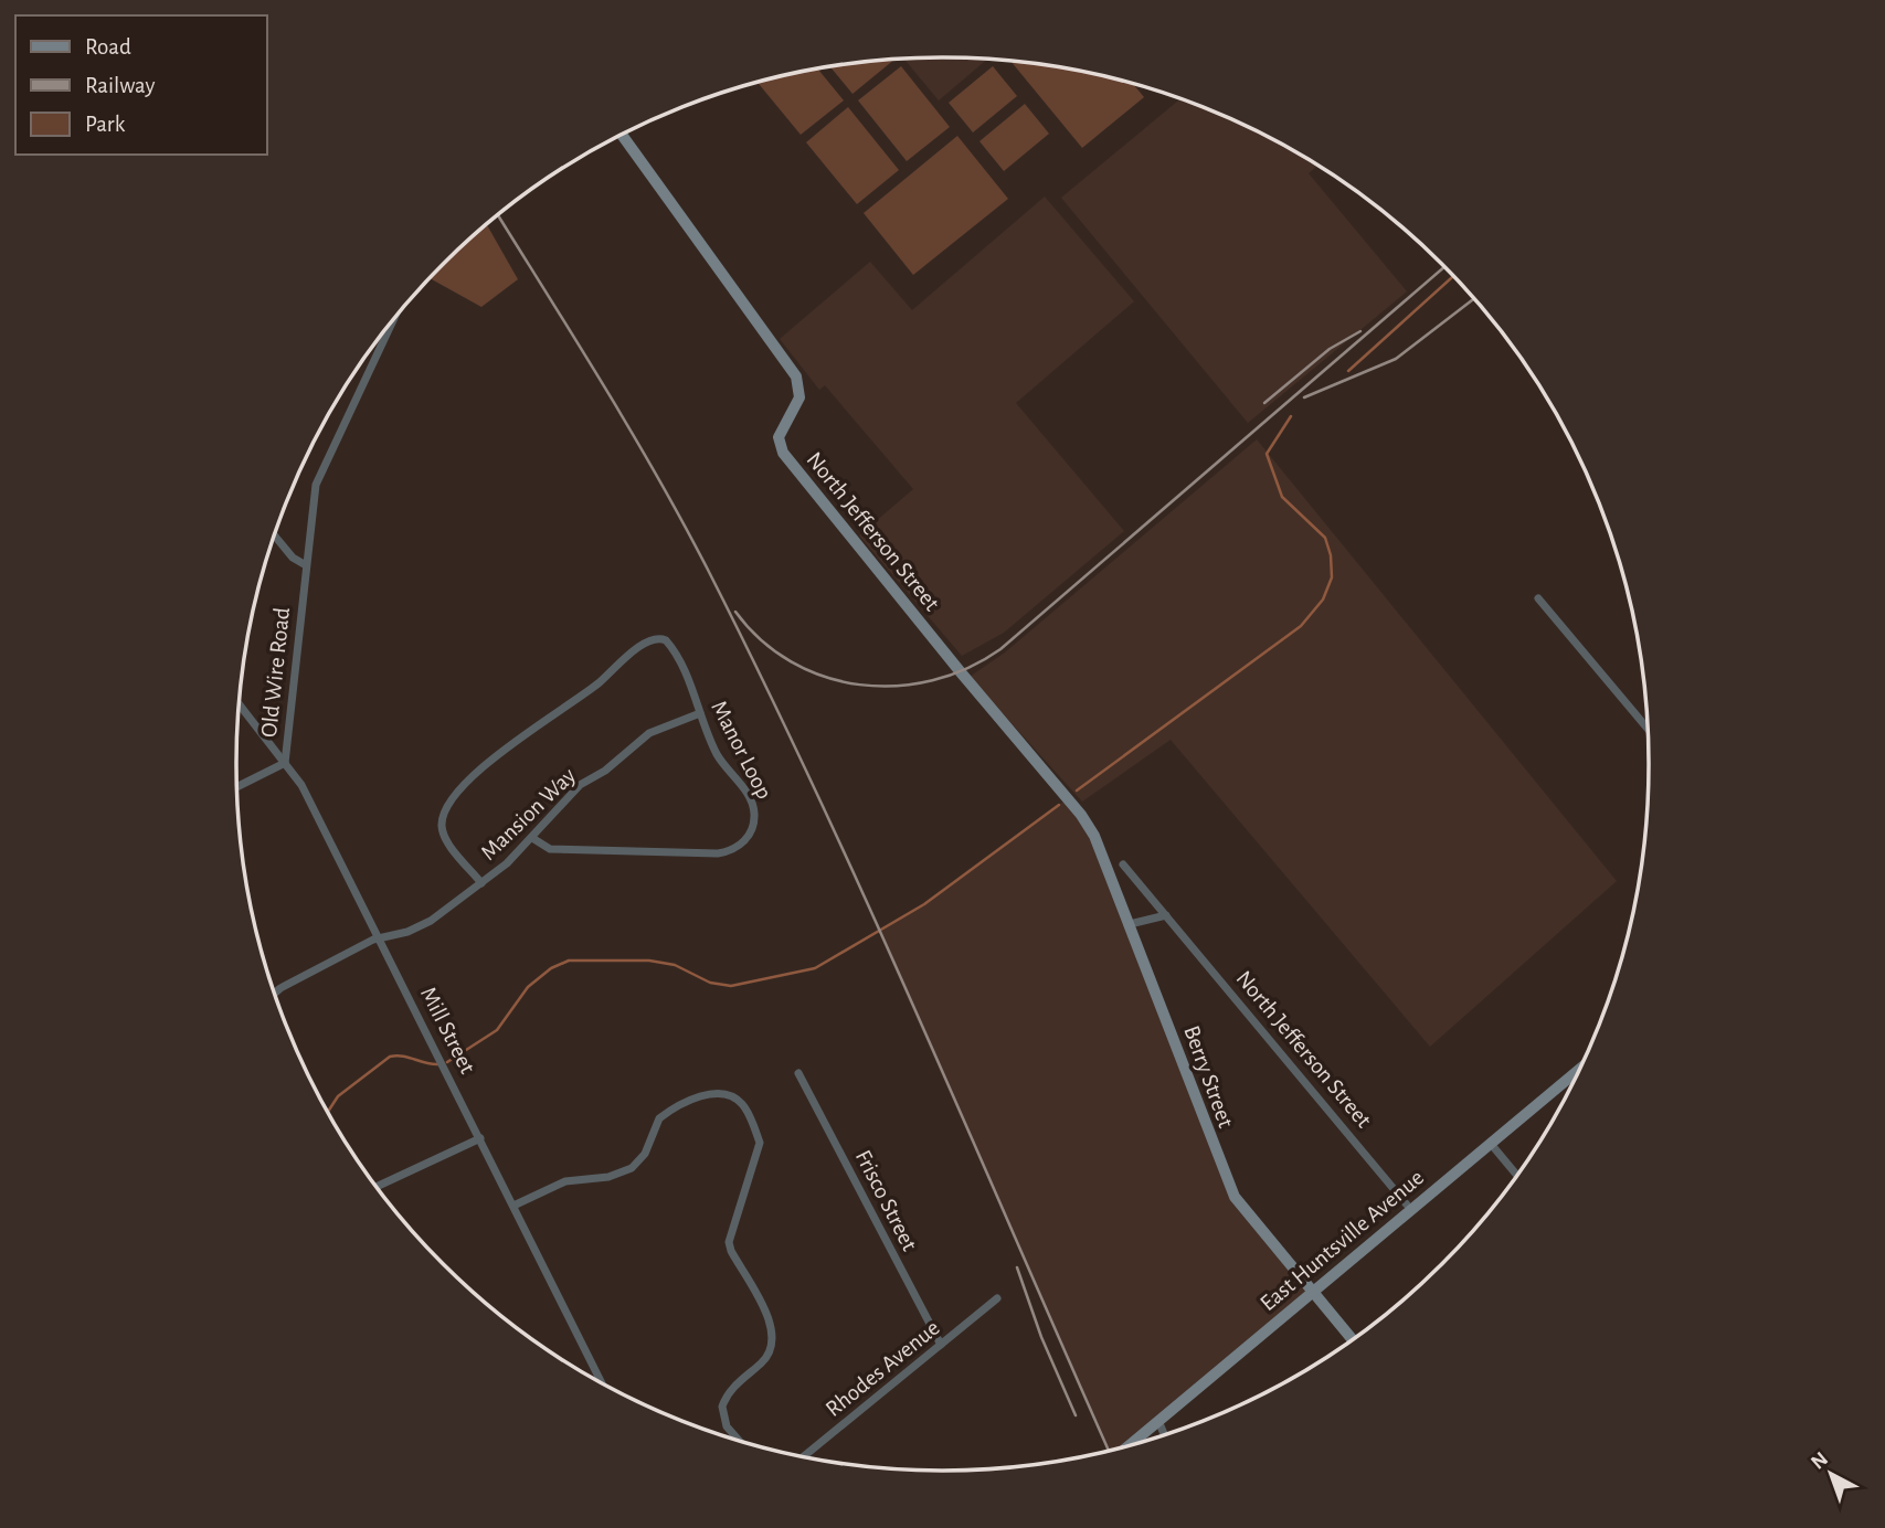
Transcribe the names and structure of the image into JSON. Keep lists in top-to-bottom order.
{
  "streets": {
    "street": [
      "North Jefferson Street",
      "Old Wire Road",
      "Manor Loop",
      "Mansion Way",
      "Mill Street",
      "Berry Street",
      "Frisco Street",
      "East Huntsville Avenue",
      "Rhodes Avenue"
    ]
  },
  "crossings": [
    ["North Jefferson Street", "Berry Street"],
    ["North Jefferson Street", "East Huntsville Avenue"],
    ["Old Wire Road", "Mill Street"],
    ["Manor Loop", "Mansion Way"],
    ["Mansion Way", "Mill Street"],
    ["Berry Street", "East Huntsville Avenue"],
    ["Frisco Street", "Rhodes Avenue"]
  ],
  "legend": ["Road", "Railway", "Park"],
  "north": "top left"
}
